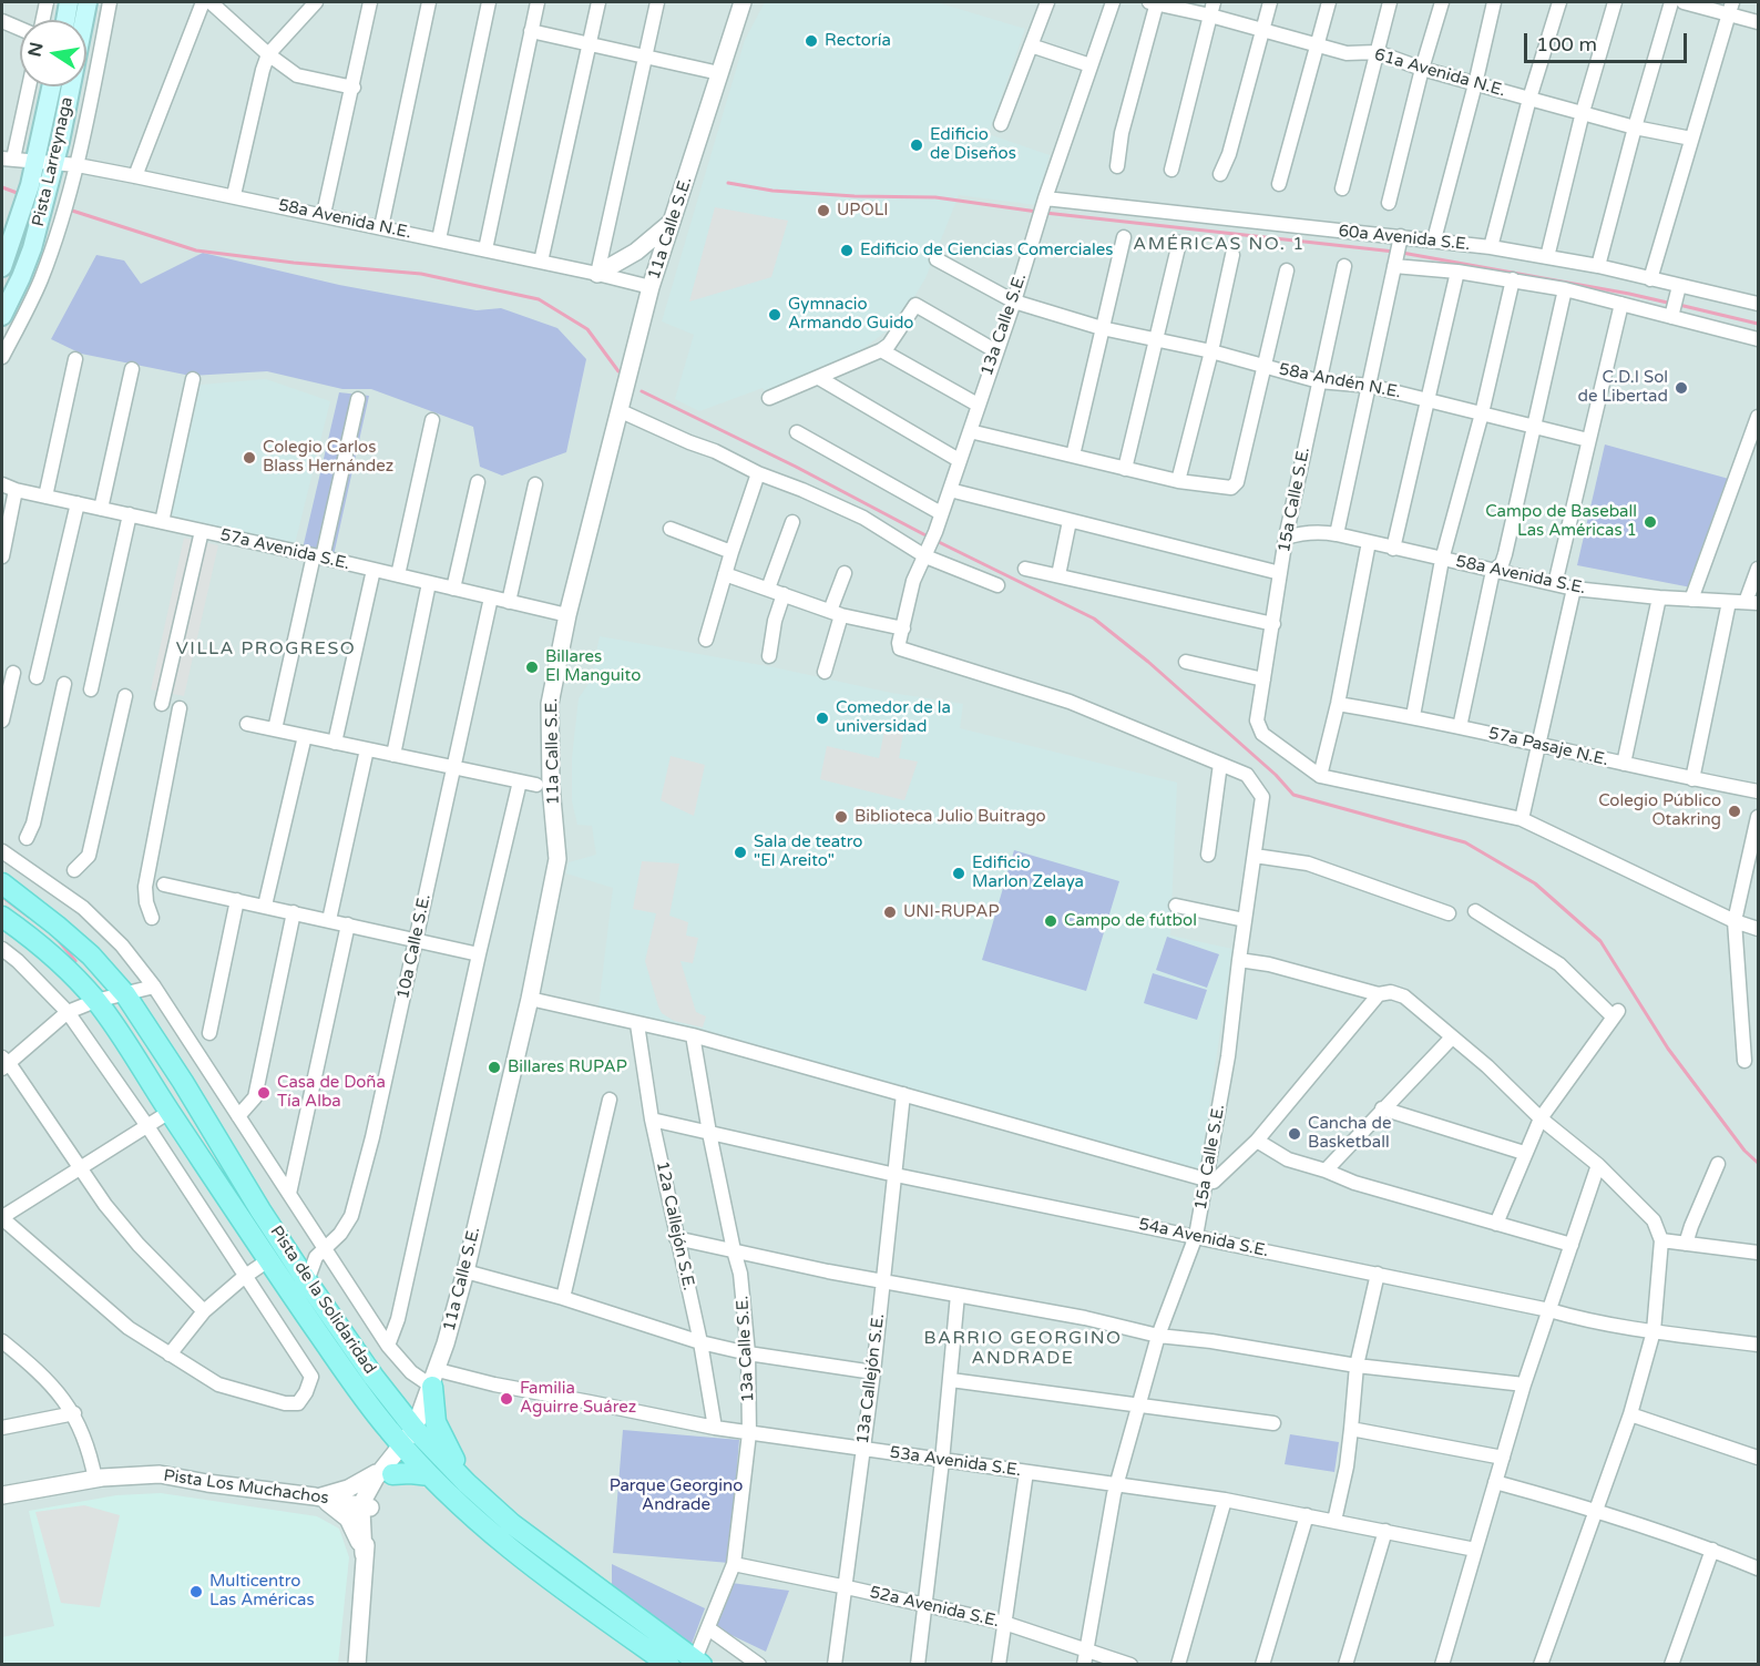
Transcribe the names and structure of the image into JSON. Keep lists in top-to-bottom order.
{
  "streets": {
    "main road": ["Pista Larreynaga", "Pista de la Solidaridad"],
    "street": [
      "61a Avenida N.E.",
      "58a Avenida N.E.",
      "11a Calle S.E.",
      "60a Avenida S.E.",
      "13a Calle S.E.",
      "58a Andén N.E.",
      "15a Calle S.E.",
      "57a Avenida S.E.",
      "58a Avenida S.E.",
      "57a Pasaje N.E.",
      "10a Calle S.E.",
      "12a Callejón S.E.",
      "54a Avenida S.E.",
      "13a Callejón S.E.",
      "53a Avenida S.E.",
      "Pista Los Muchachos",
      "52a Avenida S.E."
    ]
  },
  "crossings": [
    ["Pista Larreynaga", "58a Avenida N.E."],
    ["58a Avenida N.E.", "11a Calle S.E."],
    ["11a Calle S.E.", "57a Avenida S.E."],
    ["11a Calle S.E.", "Pista de la Solidaridad"],
    ["11a Calle S.E.", "53a Avenida S.E."],
    ["11a Calle S.E.", "Pista Los Muchachos"],
    ["60a Avenida S.E.", "13a Calle S.E."],
    ["13a Calle S.E.", "58a Andén N.E."],
    ["13a Calle S.E.", "15a Calle S.E."],
    ["13a Calle S.E.", "54a Avenida S.E."],
    ["13a Calle S.E.", "Pista de la Solidaridad"],
    ["13a Calle S.E.", "53a Avenida S.E."],
    ["13a Calle S.E.", "52a Avenida S.E."],
    ["58a Andén N.E.", "15a Calle S.E."],
    ["15a Calle S.E.", "58a Avenida S.E."],
    ["15a Calle S.E.", "54a Avenida S.E."],
    ["15a Calle S.E.", "53a Avenida S.E."],
    ["15a Calle S.E.", "52a Avenida S.E."],
    ["57a Avenida S.E.", "10a Calle S.E."],
    ["10a Calle S.E.", "Pista de la Solidaridad"],
    ["12a Callejón S.E.", "54a Avenida S.E."],
    ["12a Callejón S.E.", "53a Avenida S.E."],
    ["54a Avenida S.E.", "13a Callejón S.E."],
    ["13a Callejón S.E.", "53a Avenida S.E."],
    ["13a Callejón S.E.", "52a Avenida S.E."]
  ],
  "districts": ["AMÉRICAS NO. 1", "VILLA PROGRESO", "BARRIO GEORGINO ANDRADE"],
  "parks": ["Parque Georgino Andrade"],
  "places": [
    "Rectoría",
    "Edificio de Diseños",
    "UPOLI",
    "Edificio de Ciencias Comerciales",
    "Gymnacio Armando Guido",
    "C.D.I Sol de Libertad",
    "Colegio Carlos Blass Hernández",
    "Campo de Baseball Las Américas 1",
    "Billares El Manguito",
    "Comedor de la universidad",
    "Colegio Público Otakring",
    "Biblioteca Julio Buitrago",
    "Sala de teatro \"El Areito\"",
    "Edificio Marlon Zelaya",
    "UNI-RUPAP",
    "Campo de fútbol",
    "Billares RUPAP",
    "Casa de Doña Tía Alba",
    "Cancha de Basketball",
    "Familia Aguirre Suárez",
    "Multicentro Las Américas"
  ],
  "scale_bar": "100 m",
  "north": "left"
}
